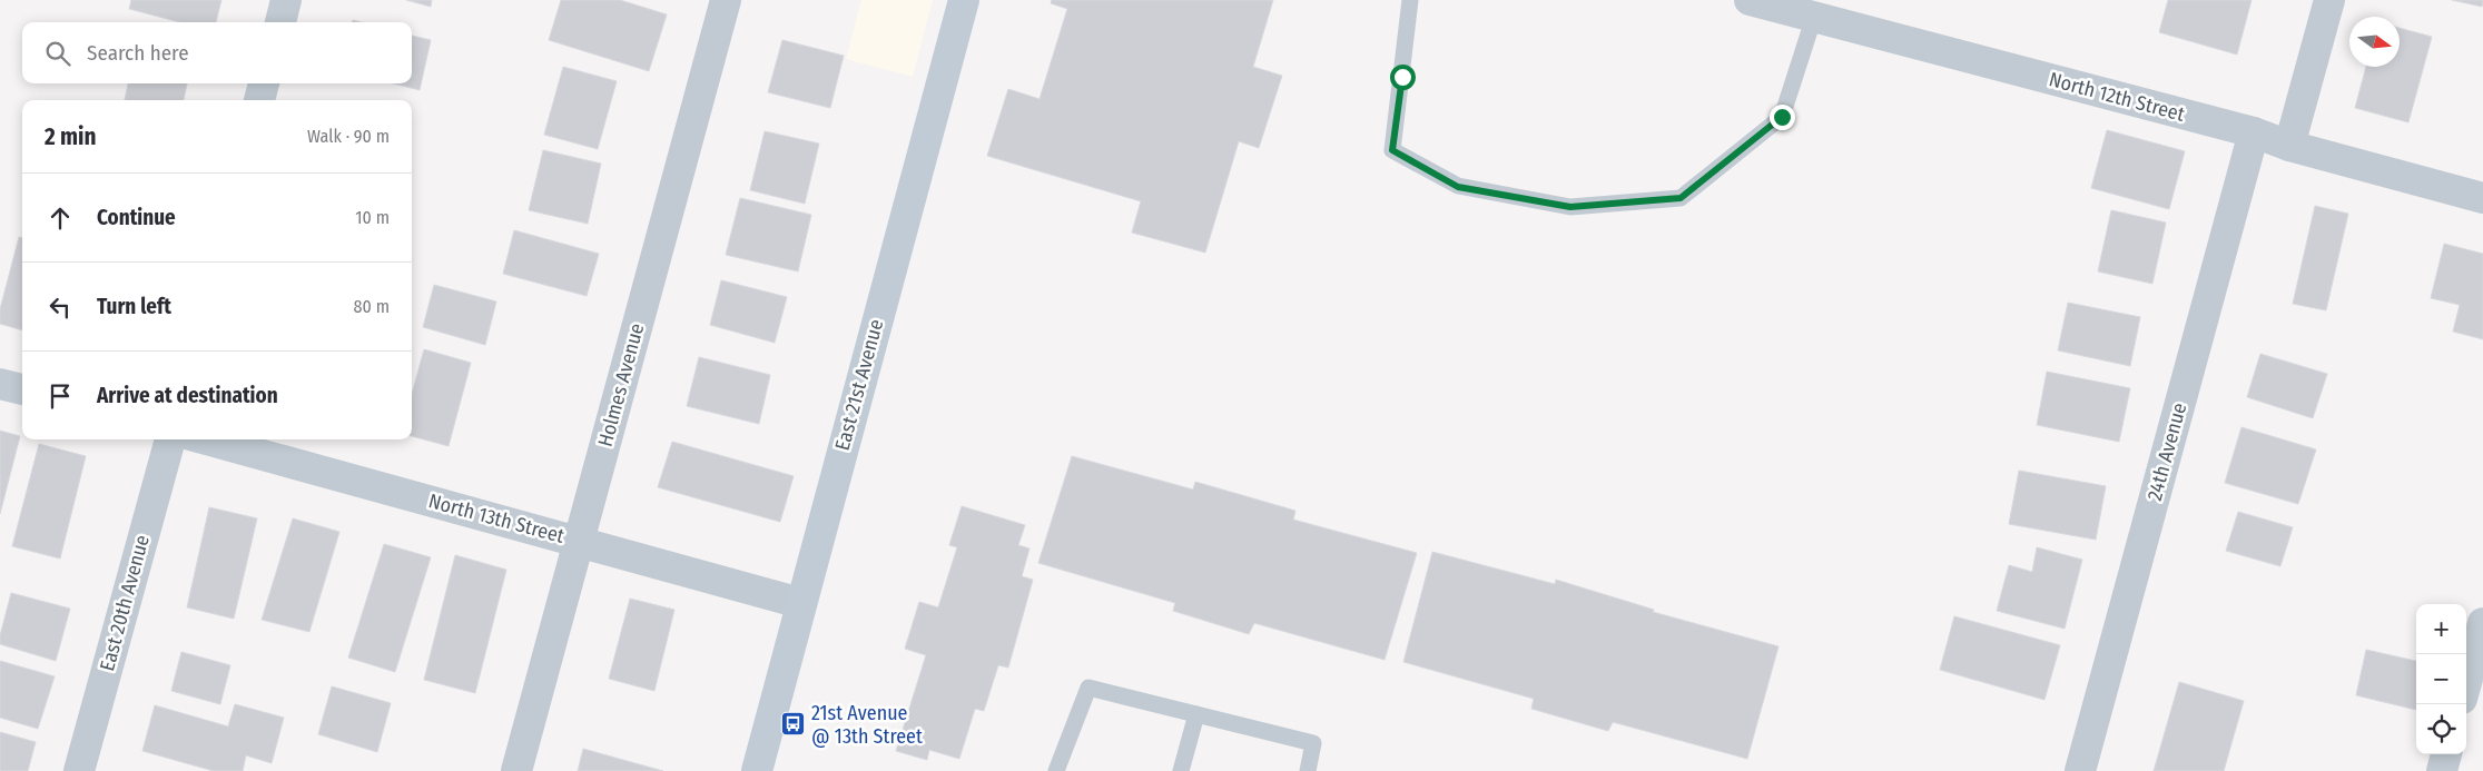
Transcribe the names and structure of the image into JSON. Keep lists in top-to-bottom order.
{
  "streets": {
    "street": [
      "North 12th Street",
      "Holmes Avenue",
      "East 21st Avenue",
      "24th Avenue",
      "North 13th Street",
      "East 20th Avenue"
    ]
  },
  "crossings": [
    ["North 12th Street", "24th Avenue"],
    ["Holmes Avenue", "North 13th Street"],
    ["East 21st Avenue", "North 13th Street"]
  ],
  "places": {
    "bus stop": ["21st Avenue @ 13th Street"]
  },
  "north": "right",
  "page": {
    "search": "Search here",
    "heading": ["2 min", "Walk · 90 m"],
    "list": [
      ["Continue", "10 m"],
      ["Turn left", "80 m"],
      "Arrive at destination"
    ],
    "map_buttons": ["+", "−"]
  }
}
